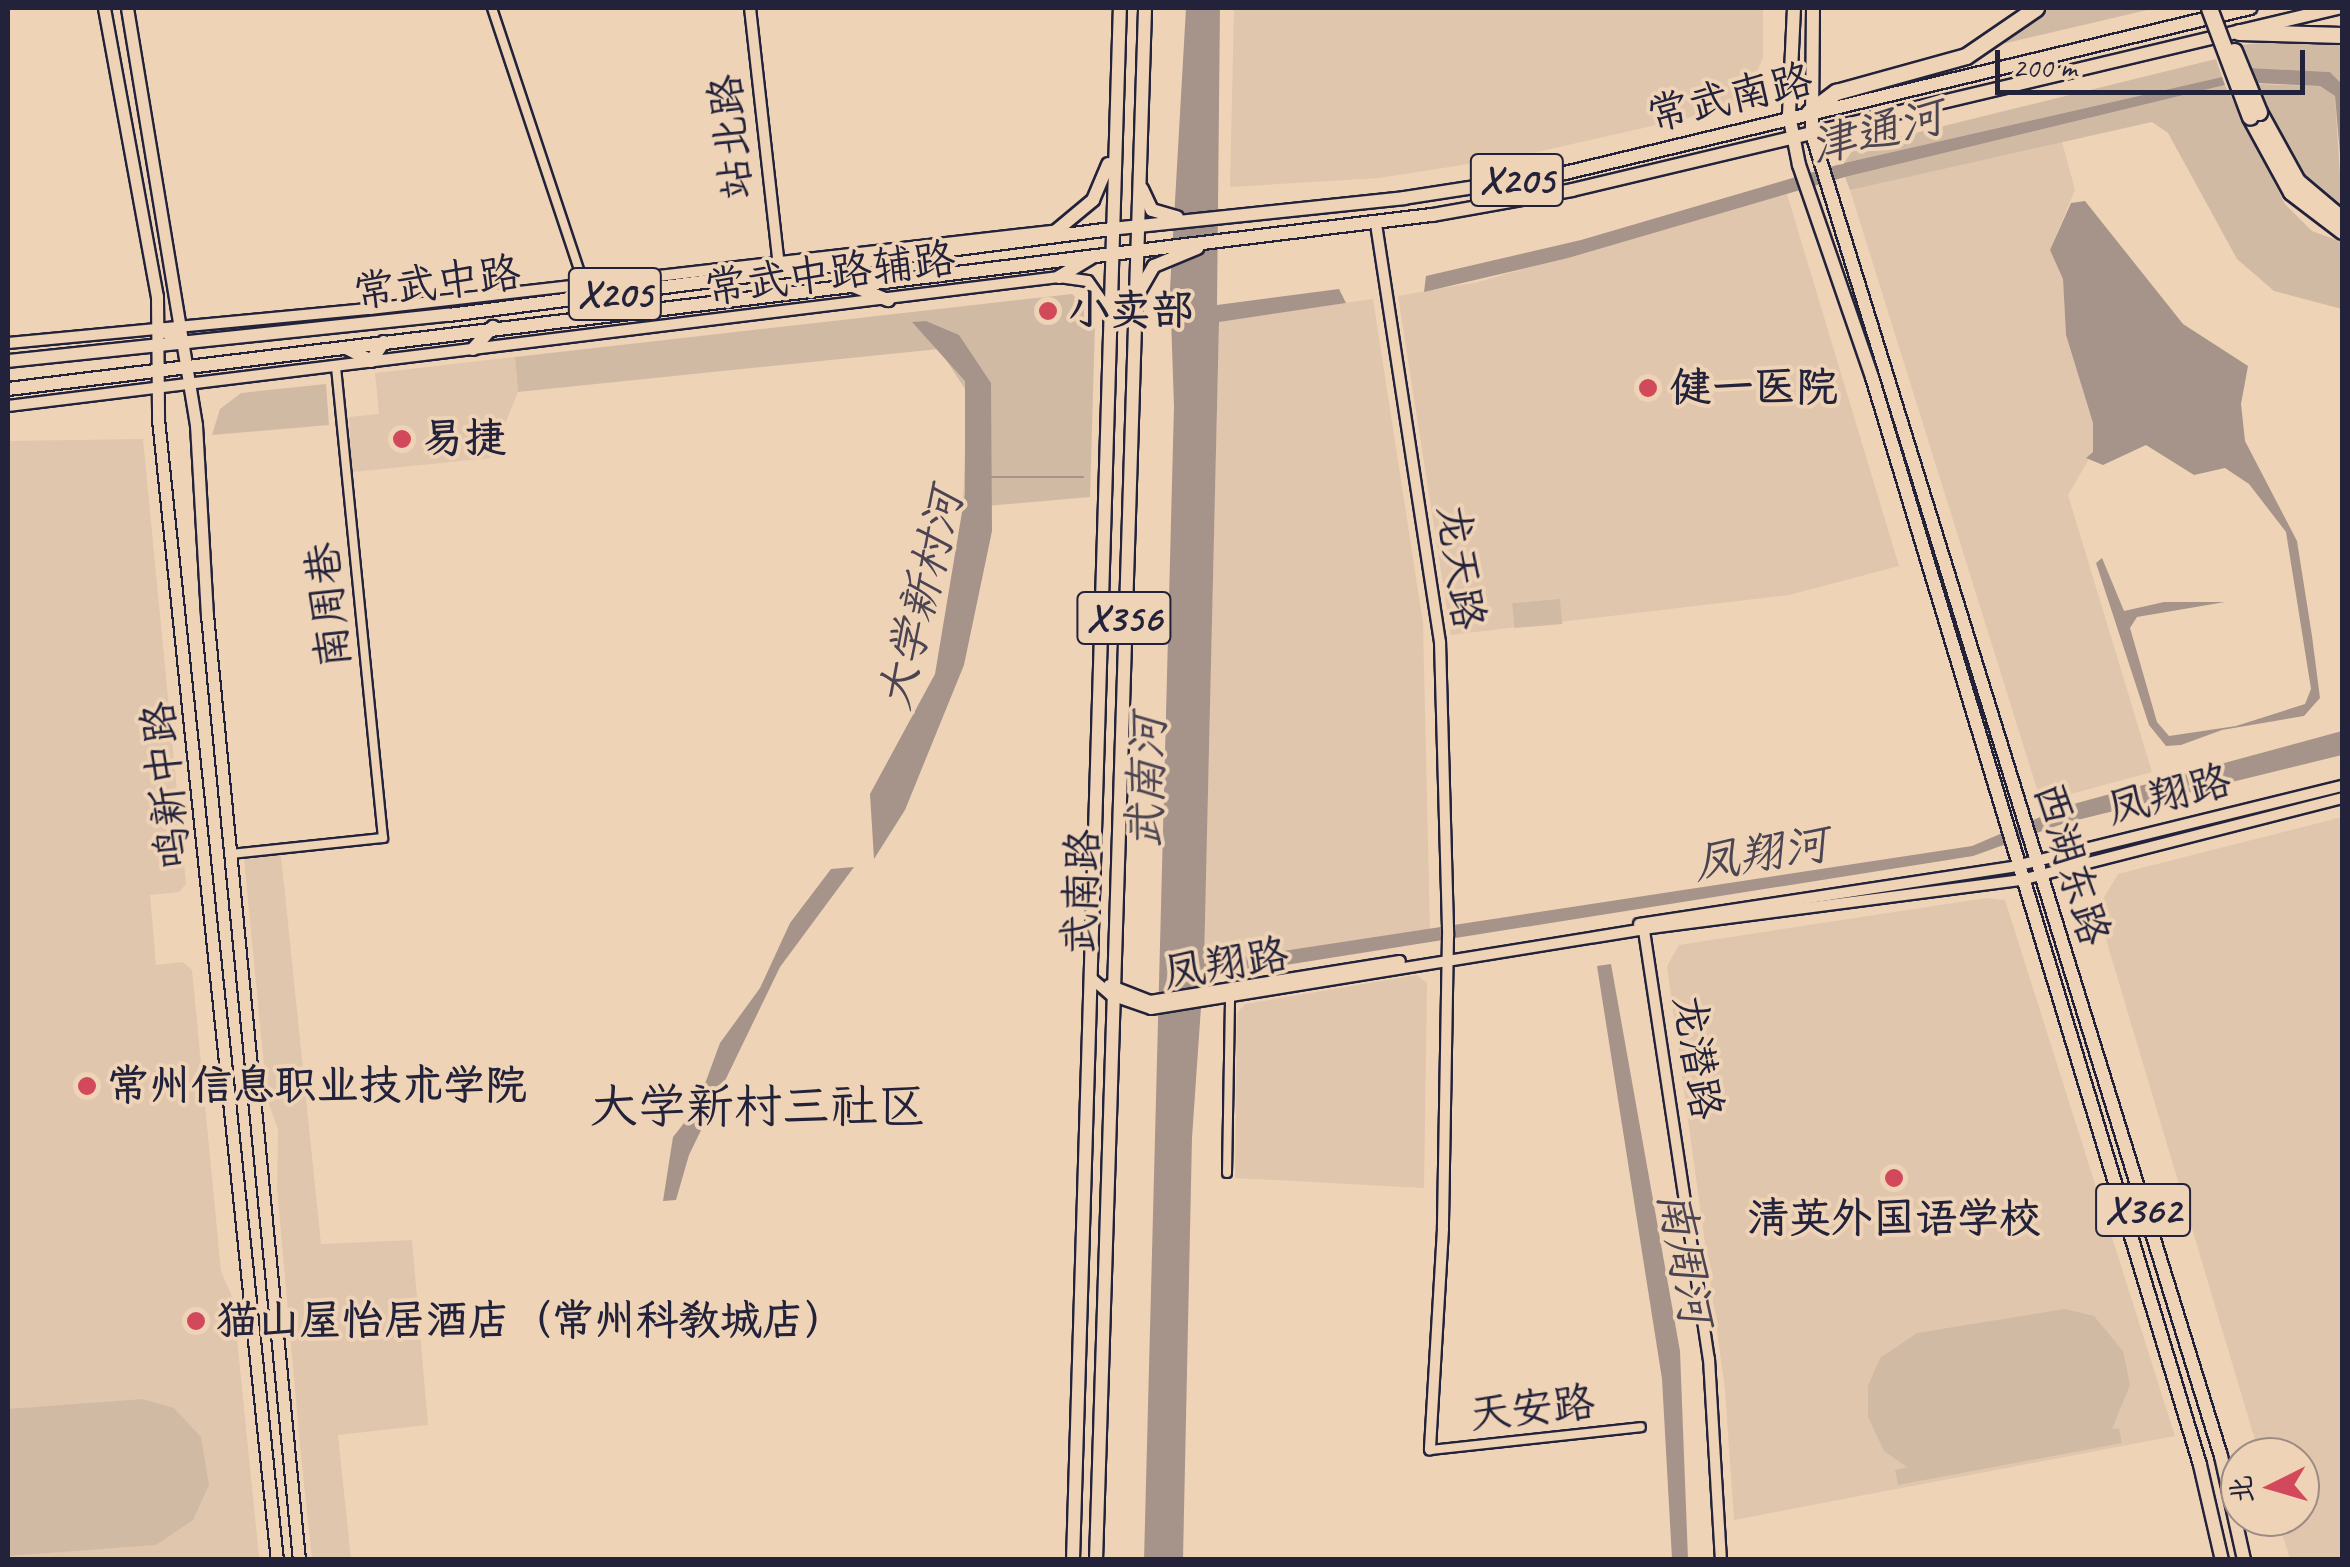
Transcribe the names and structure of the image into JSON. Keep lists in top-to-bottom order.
{
  "streets": {
    "main road": [
      "常武南路",
      "X205",
      "常武中路",
      "X356",
      "鸣新中路",
      "西湖东路",
      "武南路",
      "X362"
    ],
    "street": [
      "站北路",
      "常武中路辅路",
      "龙天路",
      "南周巷",
      "凤翔路",
      "龙潜路",
      "天安路"
    ]
  },
  "crossings": [
    ["常武南路", "X205"],
    ["常武南路", "龙天路"],
    ["常武南路", "西湖东路"],
    ["常武南路", "X362"],
    ["站北路", "常武中路辅路"],
    ["站北路", "常武中路"],
    ["X205", "常武中路辅路"],
    ["X205", "常武中路"],
    ["X205", "X356"],
    ["X205", "西湖东路"],
    ["X205", "武南路"],
    ["X205", "X362"],
    ["常武中路辅路", "常武中路"],
    ["常武中路辅路", "南周巷"],
    ["常武中路辅路", "X356"],
    ["常武中路辅路", "鸣新中路"],
    ["常武中路辅路", "武南路"],
    ["常武中路", "X356"],
    ["常武中路", "鸣新中路"],
    ["常武中路", "武南路"],
    ["龙天路", "凤翔路"],
    ["南周巷", "鸣新中路"],
    ["X356", "武南路"],
    ["凤翔路", "西湖东路"],
    ["凤翔路", "武南路"],
    ["凤翔路", "龙潜路"],
    ["西湖东路", "X362"]
  ],
  "districts": ["大学新村三社区"],
  "water": [
    "津通河",
    "大学新村河",
    "武南河",
    "凤翔河",
    "南周河"
  ],
  "places": [
    "小卖部",
    "健一医院",
    "易捷",
    "常州信息职业技术学院",
    "清英外国语学校",
    "猫山屋怡居酒店（常州科教城店）"
  ],
  "scale_bar": "200 m",
  "north": "left"
}
